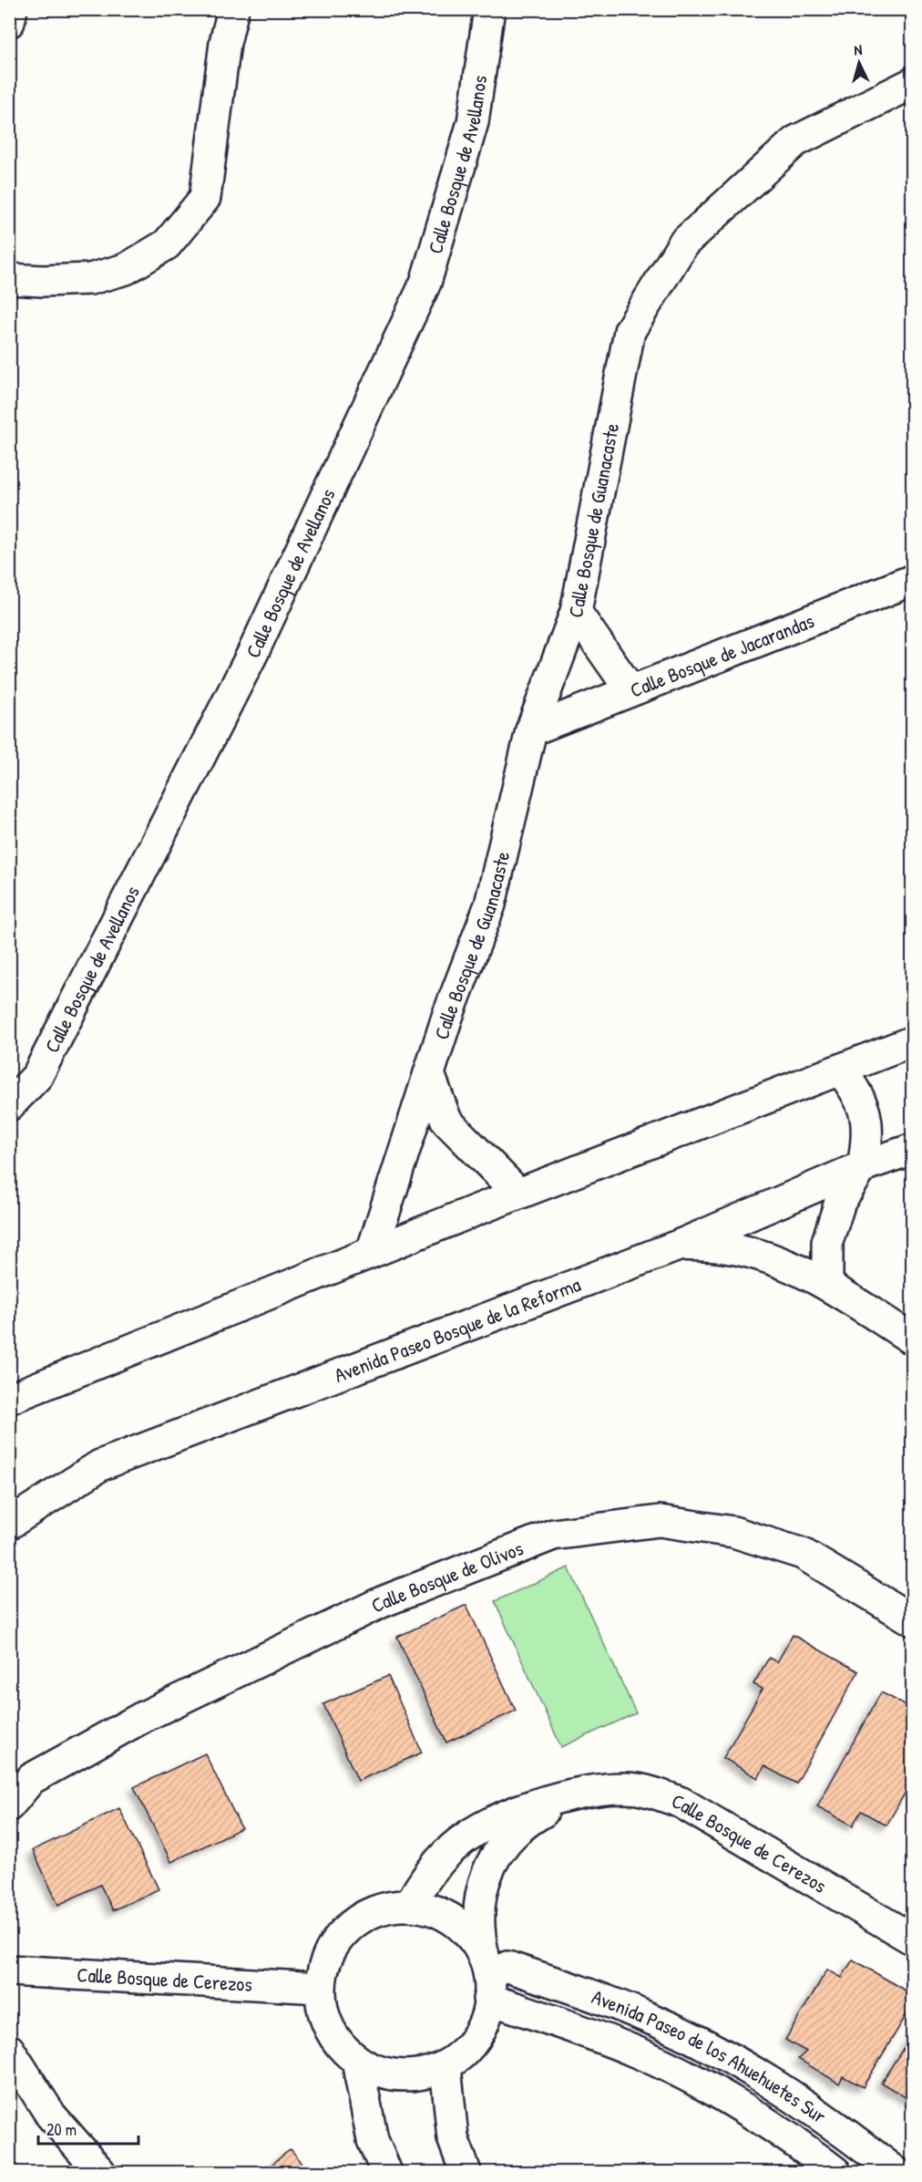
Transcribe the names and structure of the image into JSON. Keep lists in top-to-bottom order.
{
  "streets": {
    "street": [
      "Calle Bosque de Avellanos",
      "Calle Bosque de Guanacaste",
      "Calle Bosque de Jacarandas",
      "Avenida Paseo Bosque de la Reforma",
      "Calle Bosque de Olivos",
      "Calle Bosque de Cerezos",
      "Avenida Paseo de los Ahuehuetes Sur"
    ]
  },
  "crossings": [
    ["Calle Bosque de Guanacaste", "Calle Bosque de Jacarandas"],
    ["Calle Bosque de Cerezos", "Avenida Paseo de los Ahuehuetes Sur"]
  ],
  "scale_bar": "20 m",
  "north": "top"
}
